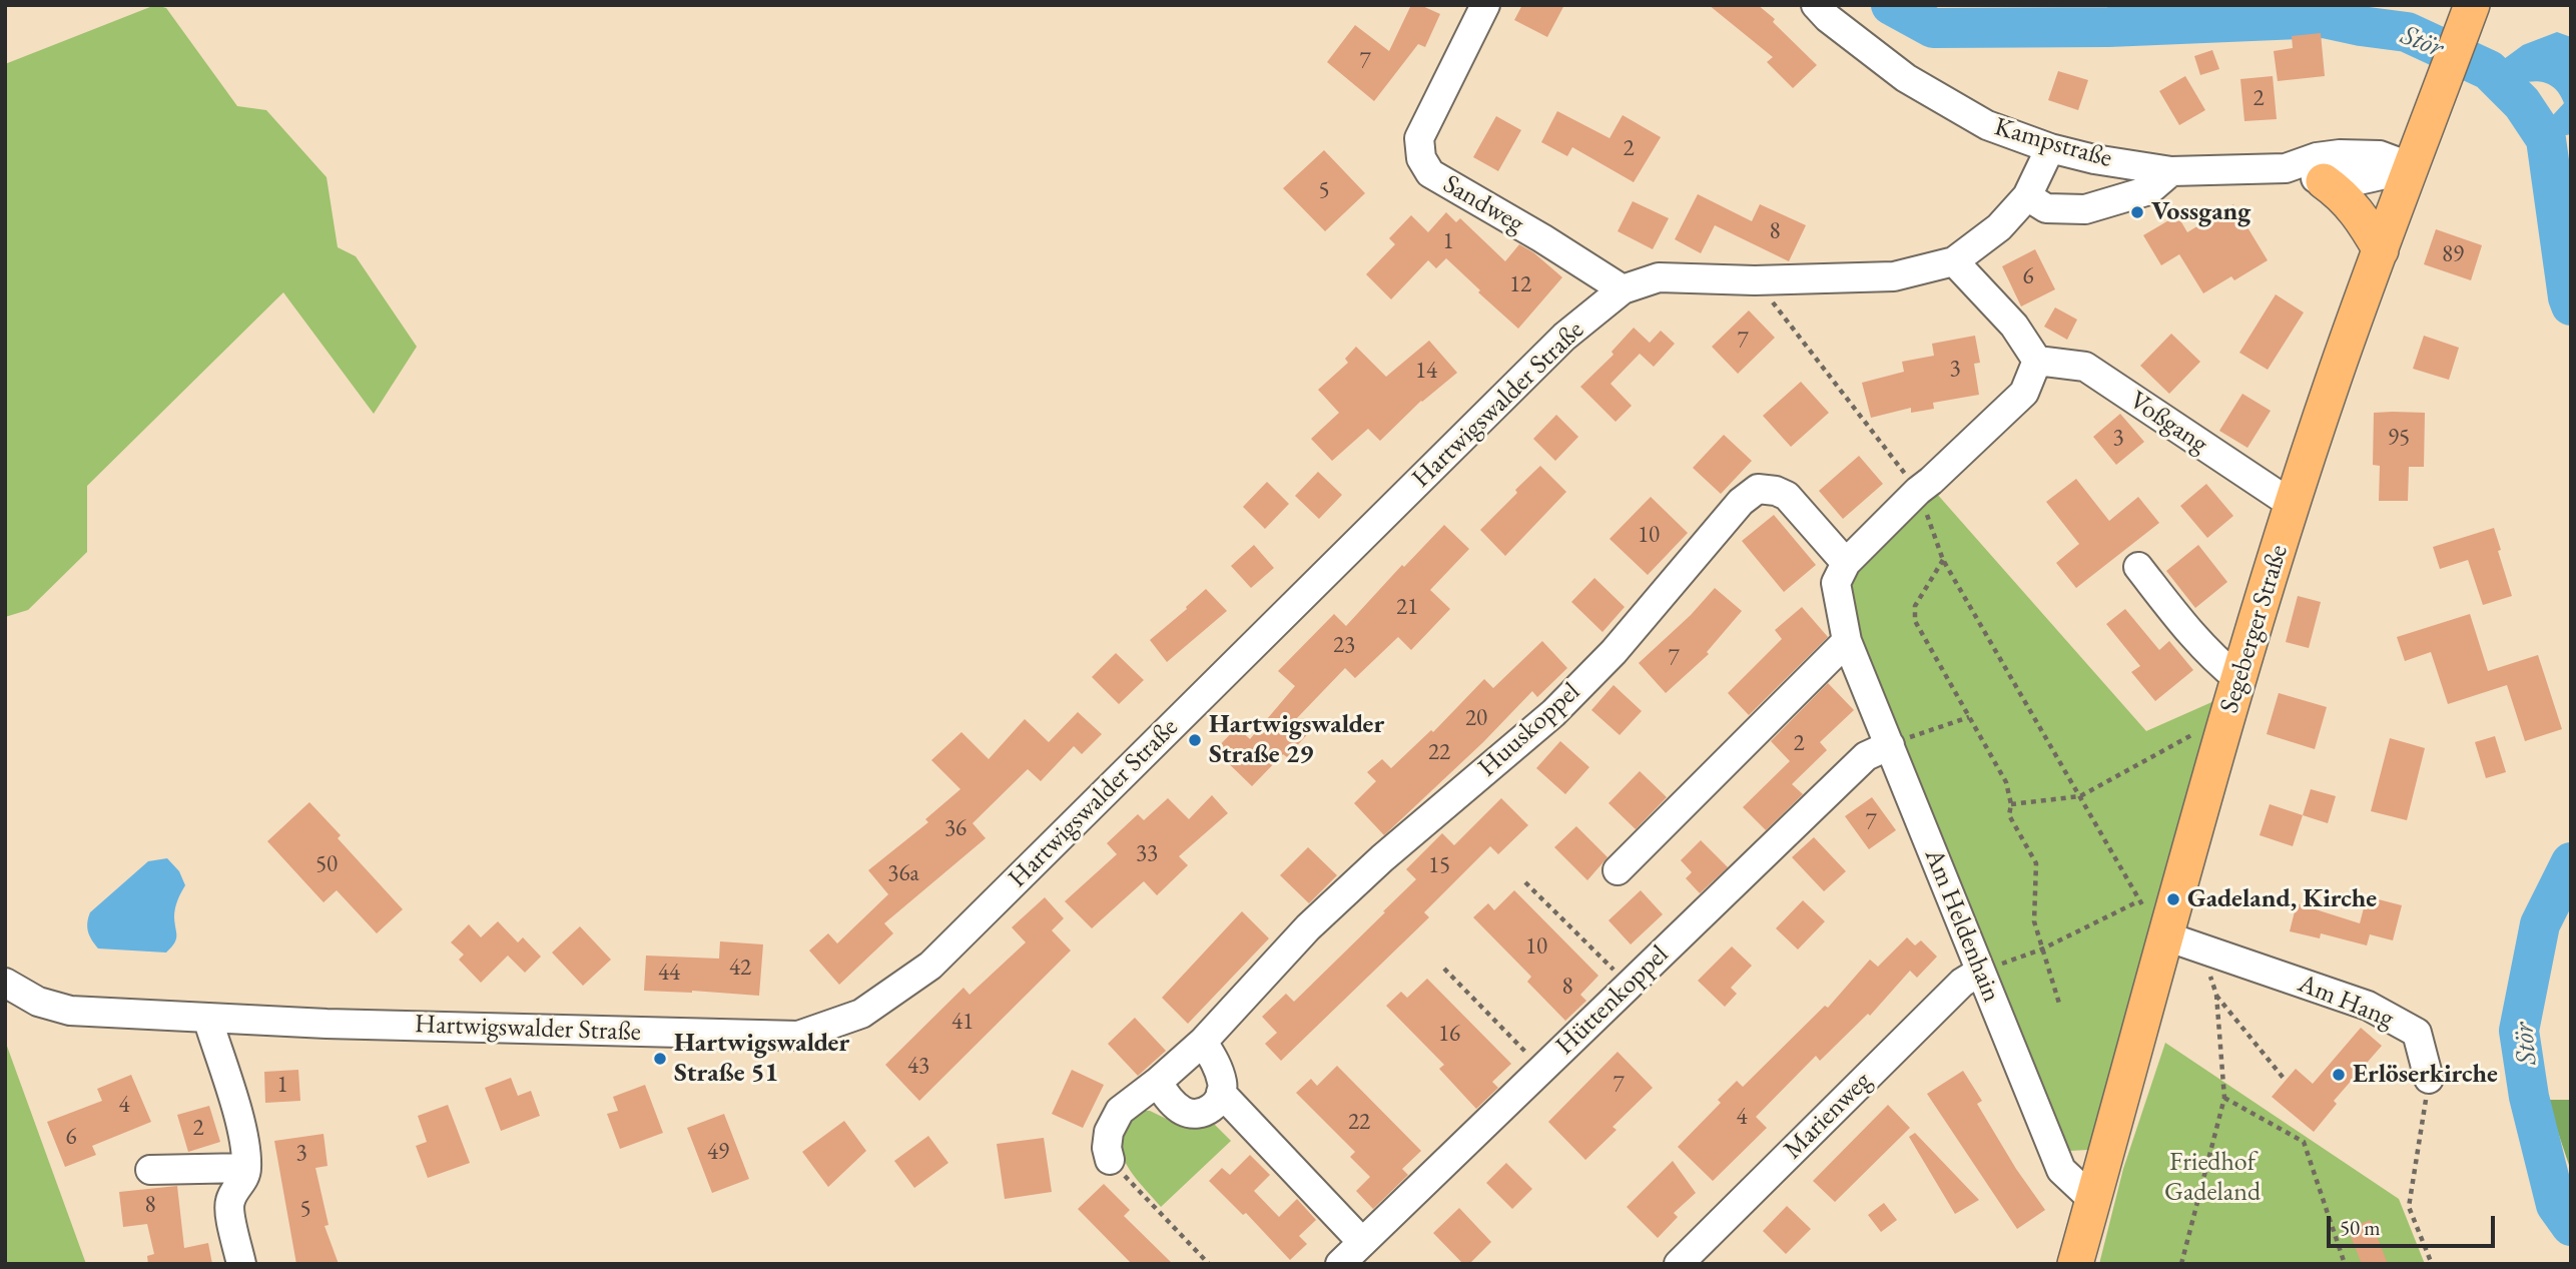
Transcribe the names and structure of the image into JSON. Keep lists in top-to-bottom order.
{
  "streets": {
    "main road": ["Segeberger Straße"],
    "street": [
      "Kampstraße",
      "Sandweg",
      "Hartwigswalder Straße",
      "Voßgang",
      "Huuskoppel",
      "Am Heldenhain",
      "Hüttenkoppel",
      "Am Hang",
      "Marienweg"
    ]
  },
  "crossings": [
    ["Kampstraße", "Hartwigswalder Straße"],
    ["Kampstraße", "Segeberger Straße"],
    ["Sandweg", "Hartwigswalder Straße"],
    ["Voßgang", "Segeberger Straße"],
    ["Segeberger Straße", "Am Heldenhain"],
    ["Segeberger Straße", "Am Hang"],
    ["Huuskoppel", "Am Heldenhain"],
    ["Am Heldenhain", "Hüttenkoppel"],
    ["Am Heldenhain", "Marienweg"]
  ],
  "water": ["Stör"],
  "parks": ["Friedhof Gadeland"],
  "places": [
    "Vossgang",
    "Hartwigswalder Straße 29",
    "Gadeland, Kirche",
    "Hartwigswalder Straße 51",
    "Erlöserkirche"
  ],
  "house_numbers": [
    "7",
    "2",
    "2",
    "5",
    "8",
    "1",
    "89",
    "6",
    "12",
    "7",
    "3",
    "14",
    "3",
    "95",
    "10",
    "21",
    "23",
    "7",
    "20",
    "2",
    "22",
    "7",
    "36",
    "33",
    "50",
    "15",
    "36a",
    "10",
    "42",
    "44",
    "8",
    "41",
    "16",
    "43",
    "1",
    "7",
    "4",
    "4",
    "22",
    "2",
    "6",
    "49",
    "3",
    "8",
    "5"
  ],
  "scale_bar": "50 m"
}
